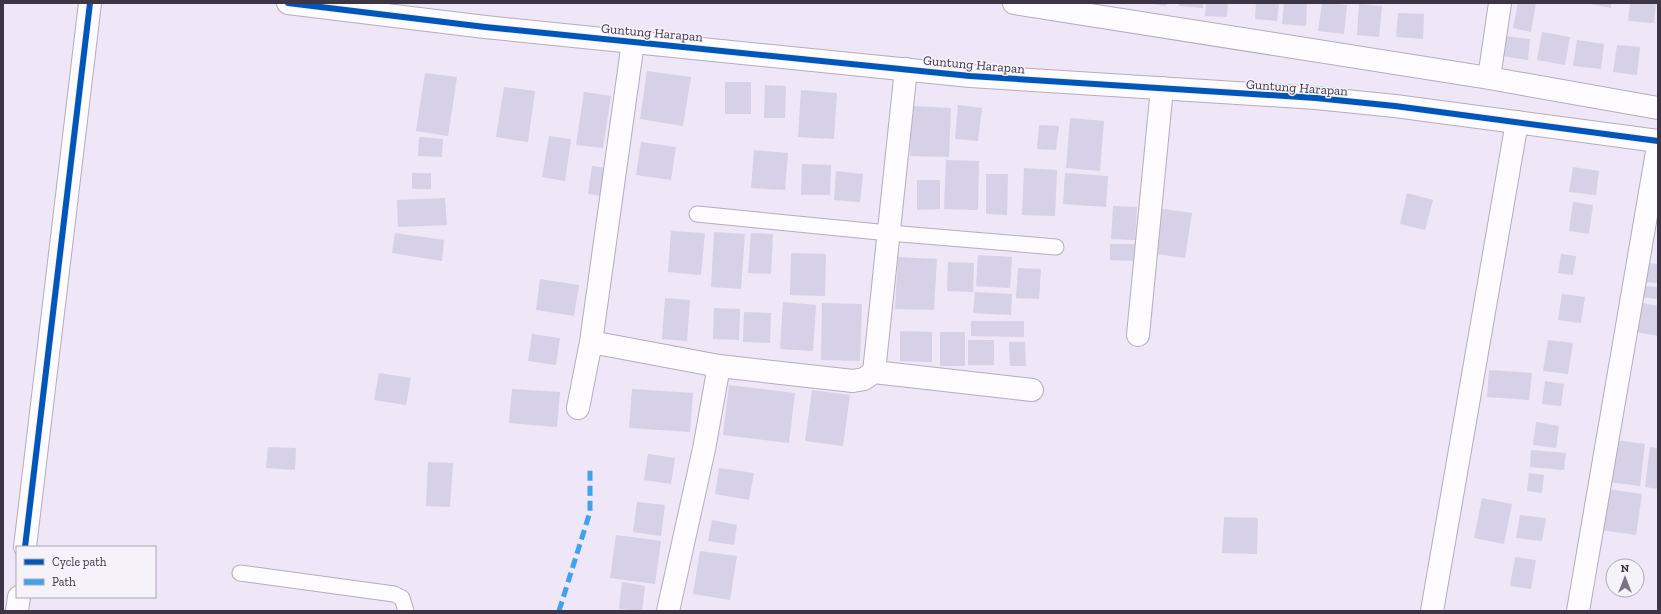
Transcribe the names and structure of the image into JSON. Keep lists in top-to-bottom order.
{
  "streets": {
    "street": ["Guntung Harapan"]
  },
  "legend": ["Cycle path", "Path"],
  "north": "top"
}
